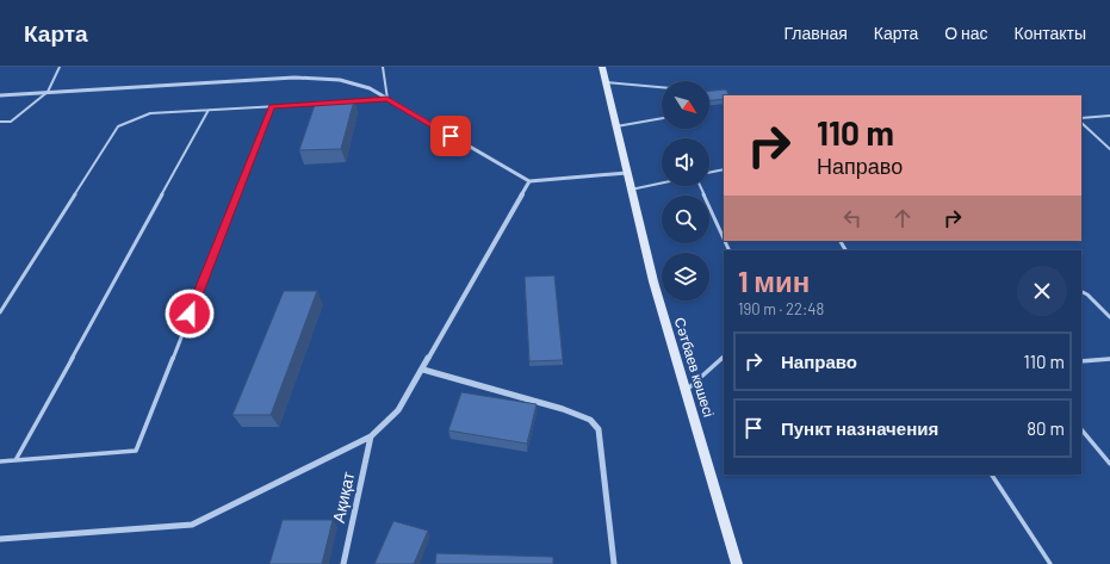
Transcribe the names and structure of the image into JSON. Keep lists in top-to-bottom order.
{
  "streets": {
    "main road": ["Сәтбаев көшесі"],
    "street": ["Ақиқат"]
  },
  "north": "bottom right",
  "page": {
    "header": "Карта",
    "nav": [
      "Главная",
      "Карта",
      "О нас",
      "Контакты"
    ],
    "turn": ["110 m", "Направо"],
    "heading": ["1 мин", "190 m · 22:48"],
    "list": [
      {
        "name": "Направо",
        "value": "110 m"
      },
      {
        "name": "Пункт назначения",
        "value": "80 m"
      }
    ]
  }
}
